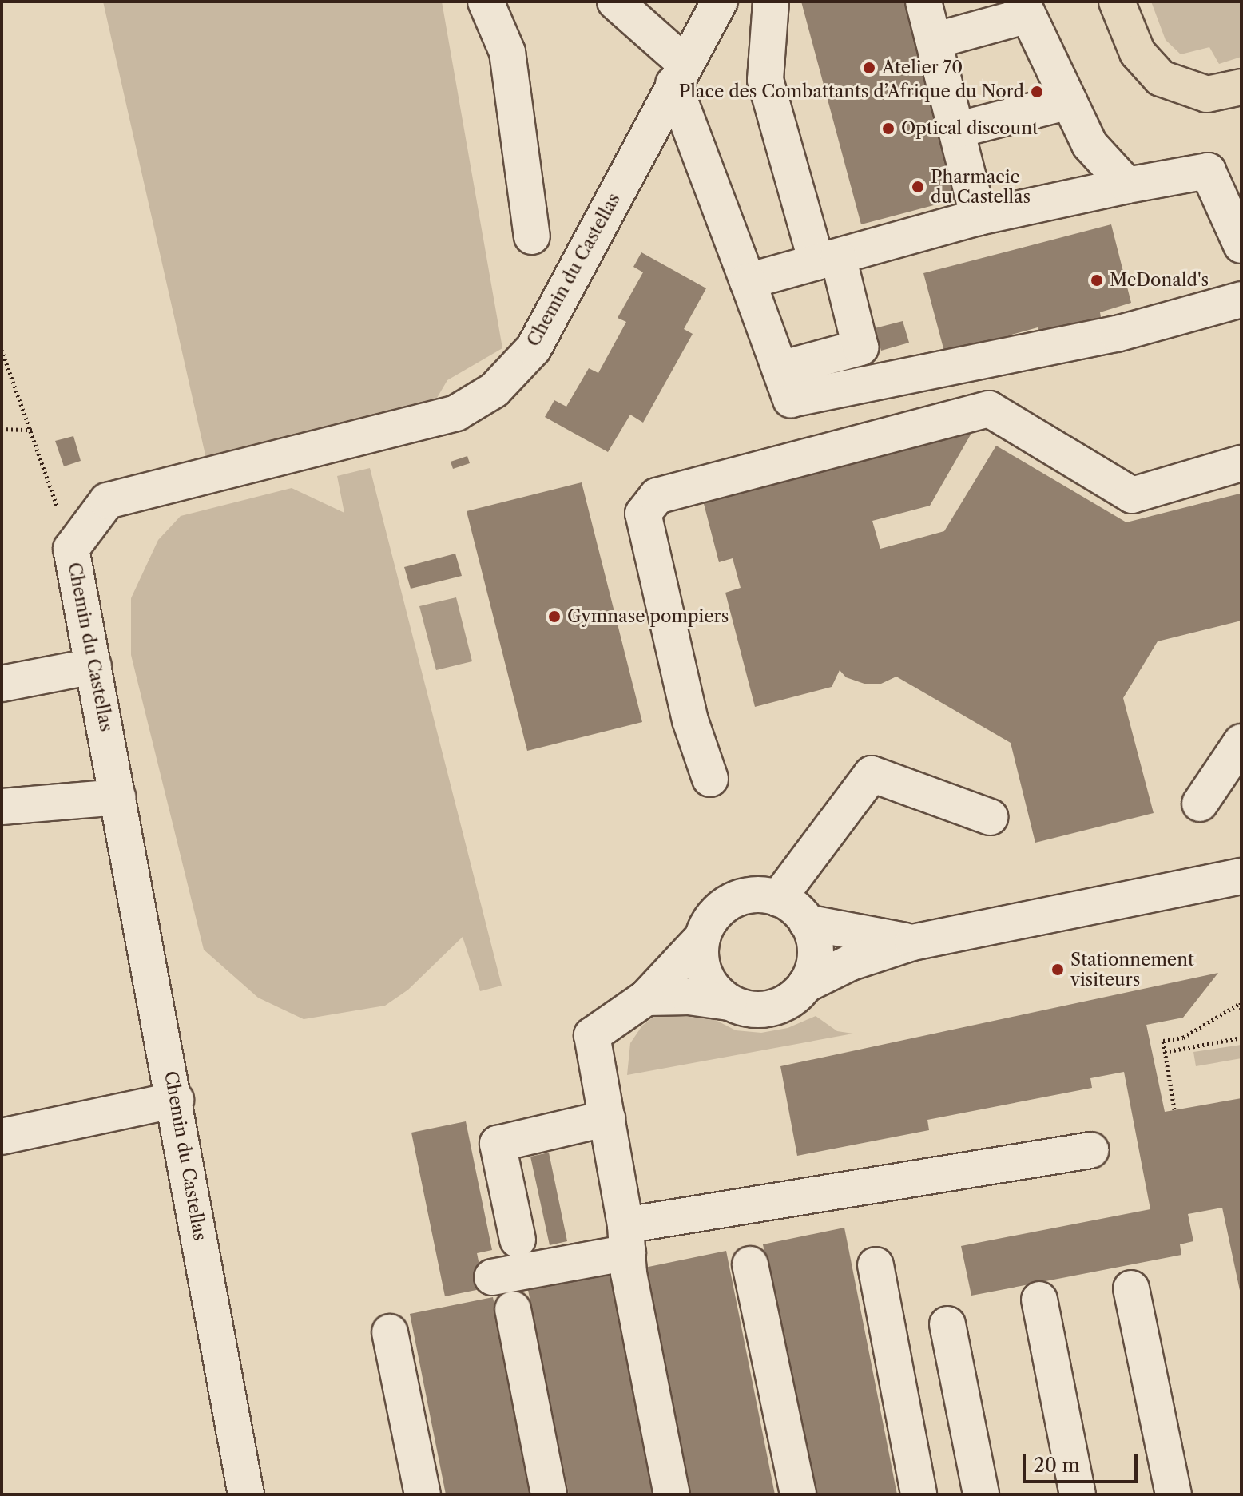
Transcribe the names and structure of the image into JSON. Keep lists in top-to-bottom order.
{
  "streets": {
    "street": ["Chemin du Castellas"]
  },
  "places": [
    "Atelier 70",
    "Place des Combattants d’Afrique du Nord",
    "Optical discount",
    "Pharmacie du Castellas",
    "McDonald's",
    "Gymnase pompiers",
    "Stationnement visiteurs"
  ],
  "scale_bar": "20 m"
}
